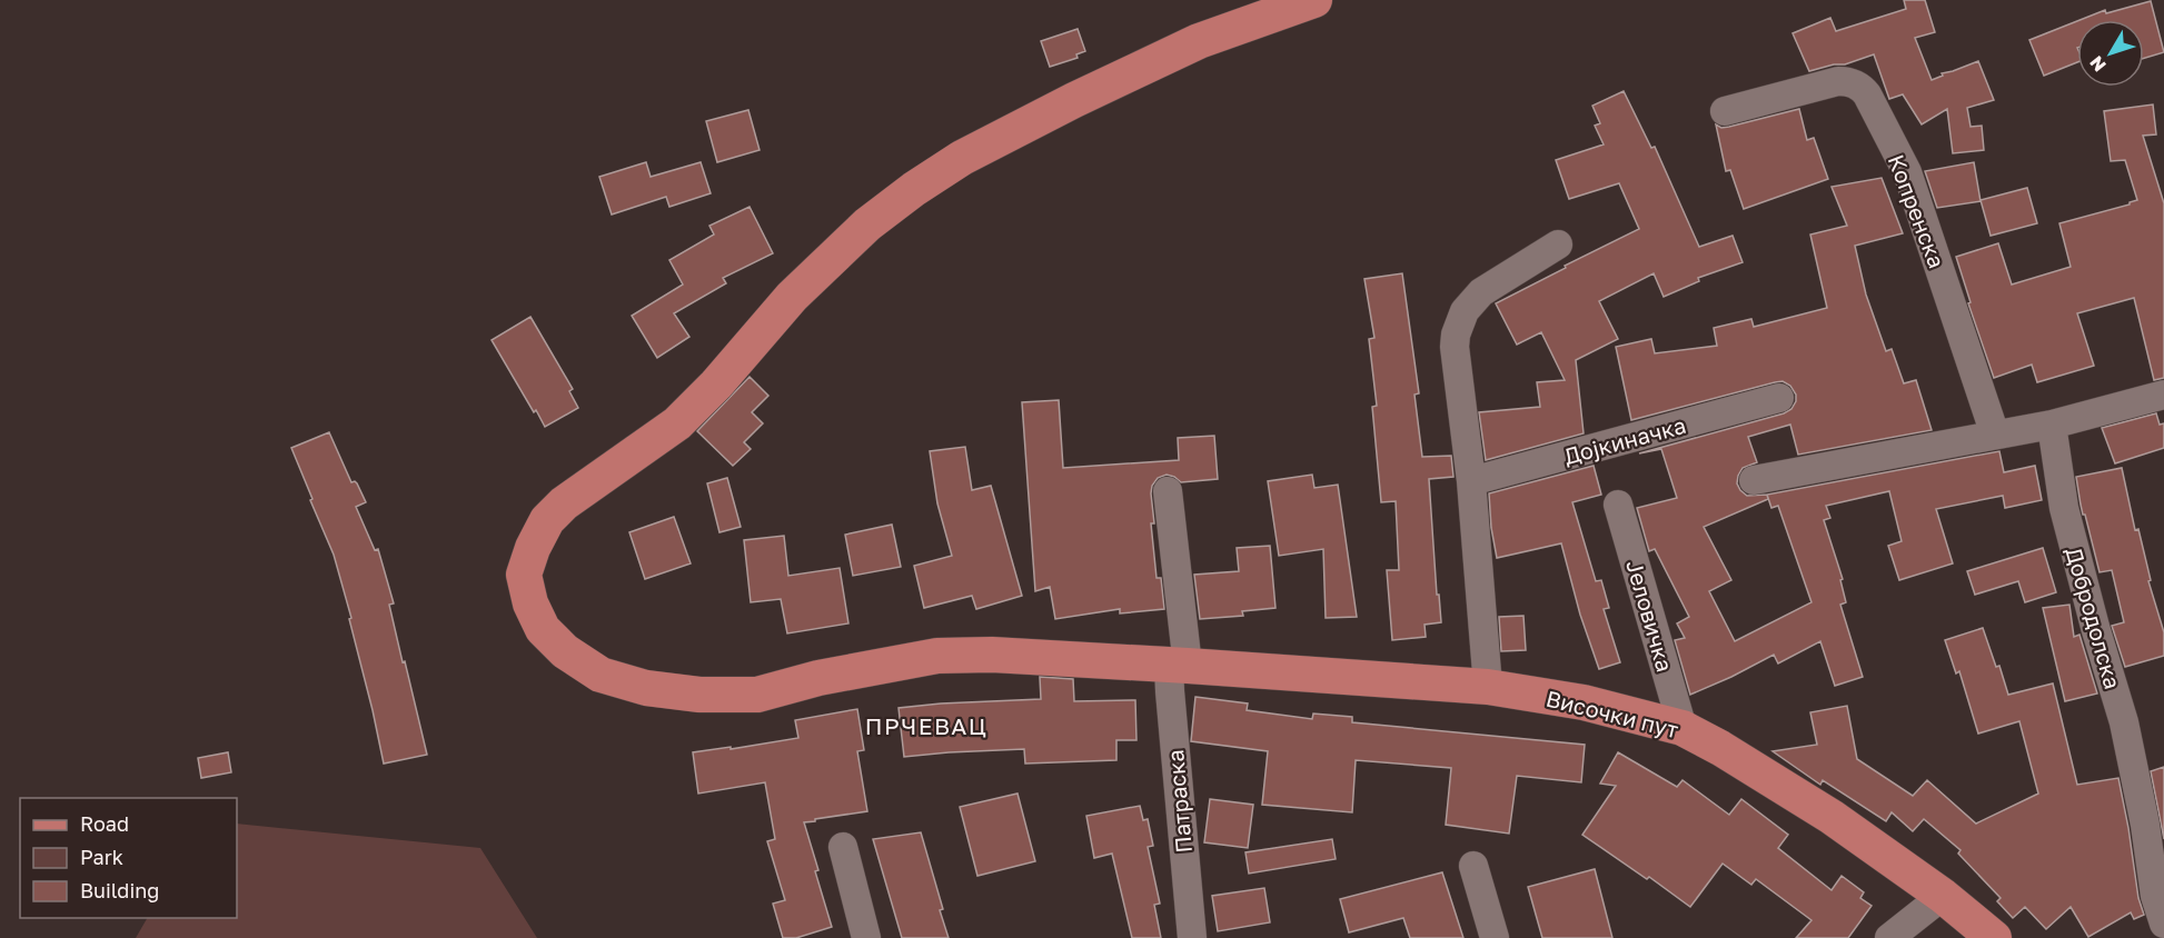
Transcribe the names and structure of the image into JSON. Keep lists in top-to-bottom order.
{
  "streets": {
    "main road": ["Височки пут"],
    "street": [
      "Копренска",
      "Дојкиначка",
      "Јеловичка",
      "Добродолска",
      "Патраска"
    ]
  },
  "crossings": [
    ["Јеловичка", "Височки пут"],
    ["Височки пут", "Патраска"]
  ],
  "districts": ["ПРЧЕВАЦ"],
  "legend": ["Road", "Park", "Building"],
  "north": "bottom left"
}
